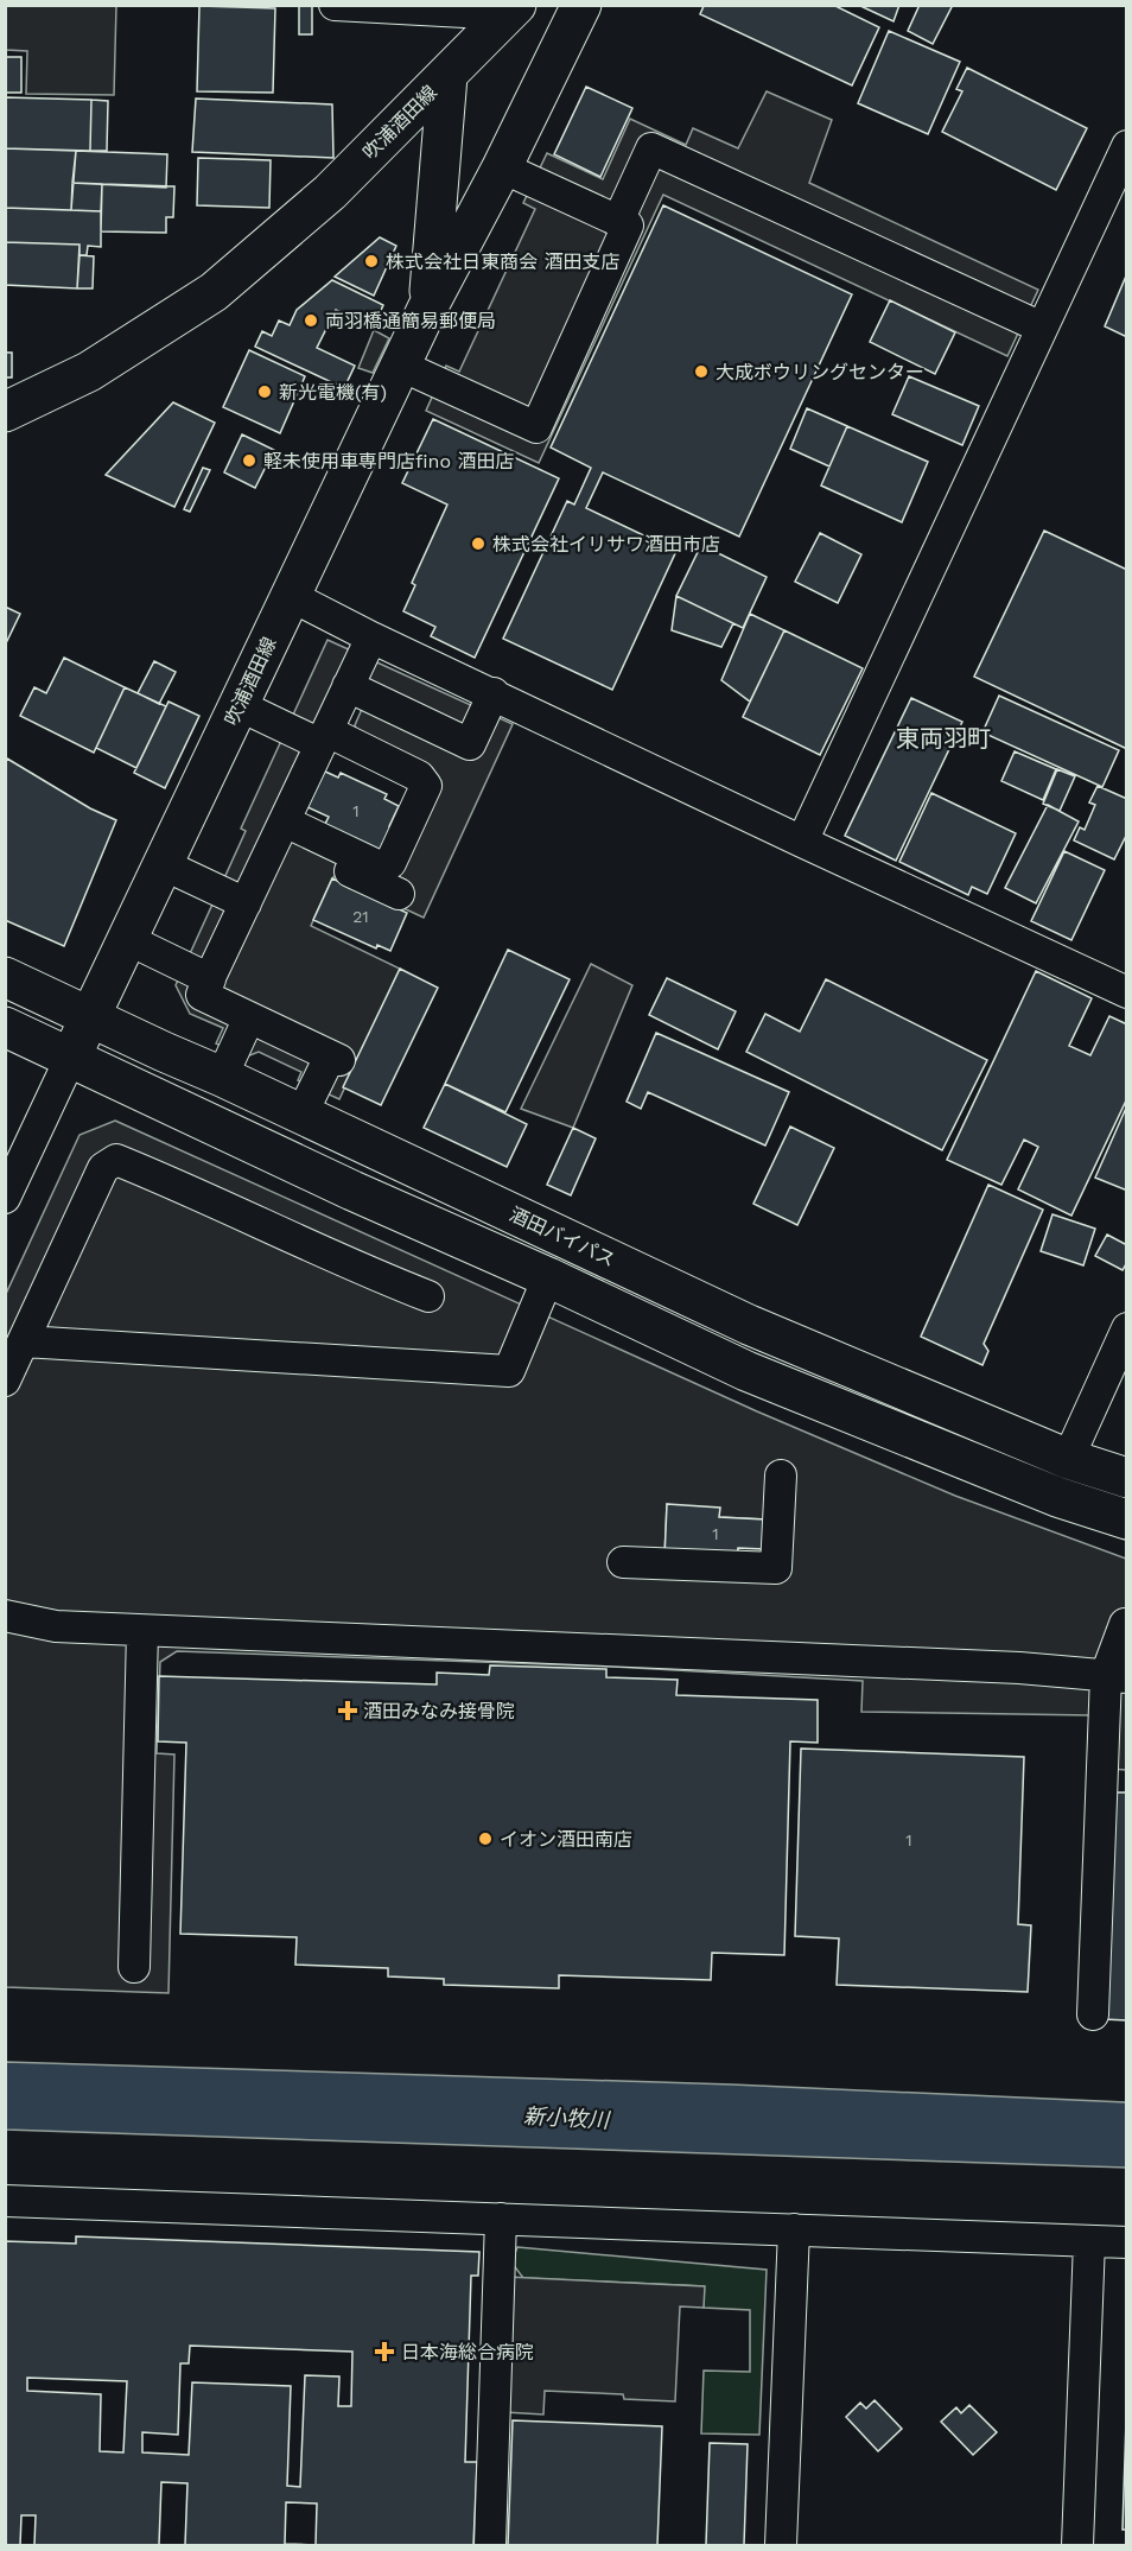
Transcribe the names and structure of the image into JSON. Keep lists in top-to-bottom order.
{
  "streets": {
    "main road": ["吹浦酒田線", "酒田バイパス"]
  },
  "crossings": [
    ["吹浦酒田線", "酒田バイパス"]
  ],
  "districts": ["東両羽町"],
  "water": ["新小牧川"],
  "places": {
    "other": [
      "株式会社日東商会 酒田支店",
      "両羽橋通簡易郵便局",
      "大成ボウリングセンター",
      "新光電機(有)",
      "軽未使用車専門店fino 酒田店",
      "株式会社イリサワ酒田市店",
      "イオン酒田南店"
    ],
    "health": ["酒田みなみ接骨院", "日本海総合病院"]
  },
  "house_numbers": [
    "1",
    "21",
    "1",
    "1"
  ]
}
